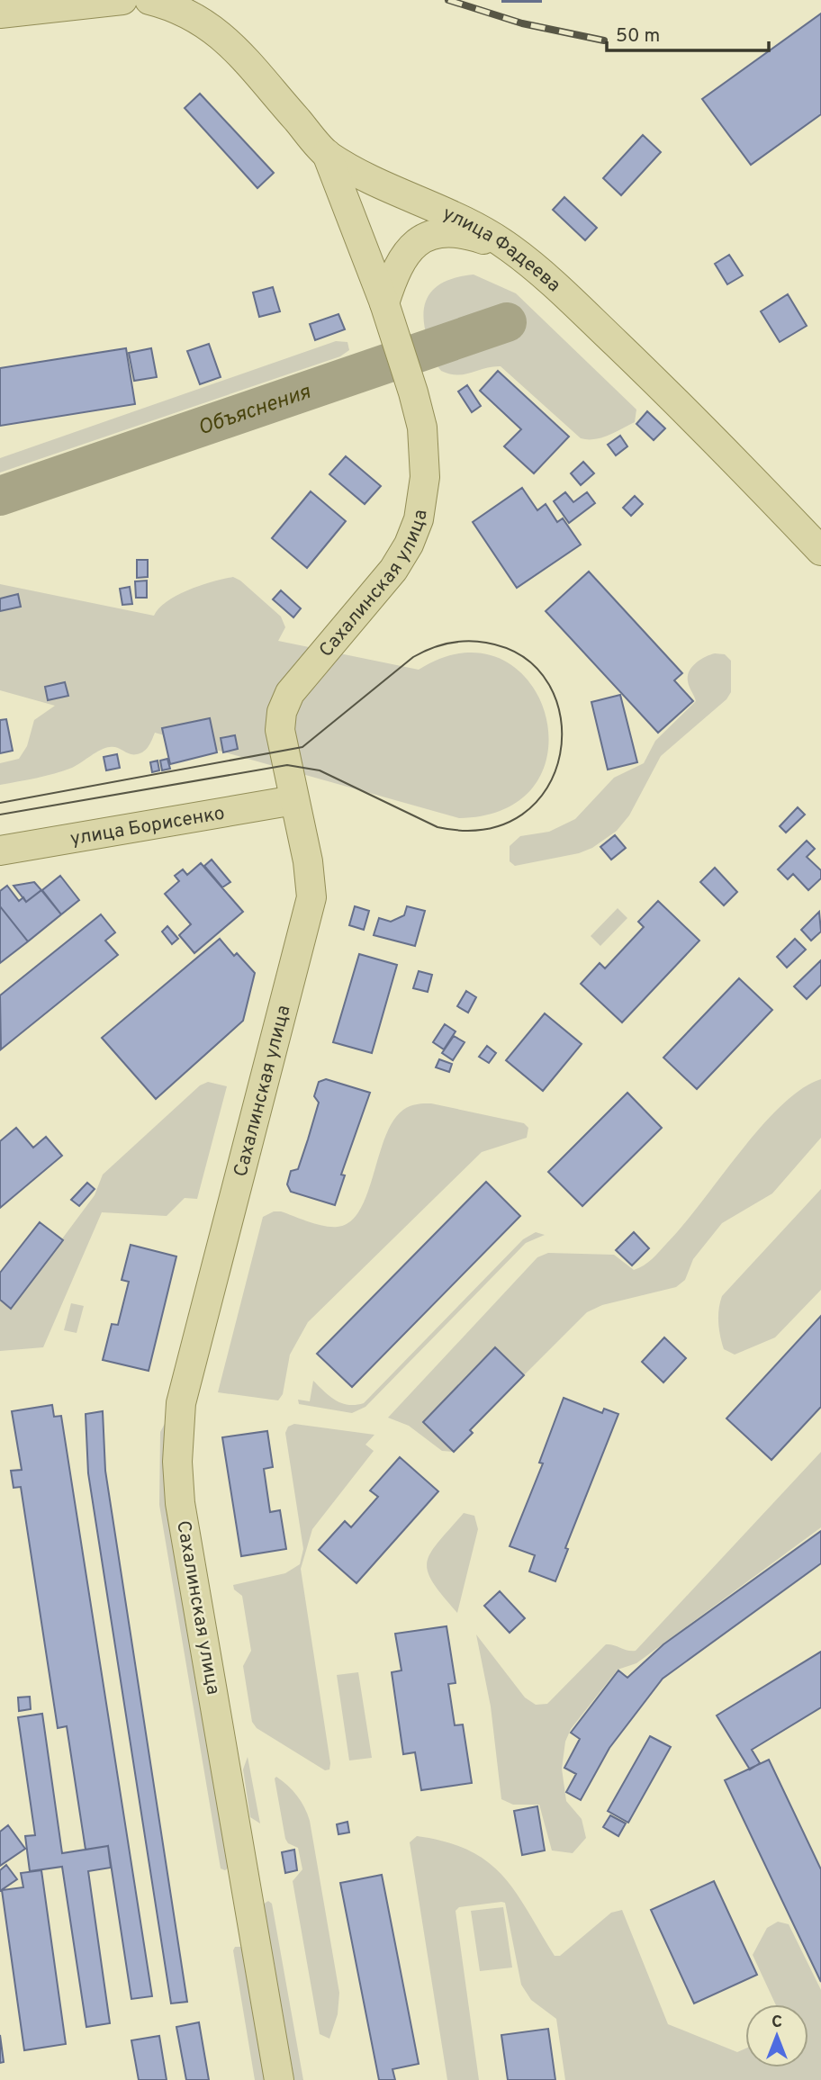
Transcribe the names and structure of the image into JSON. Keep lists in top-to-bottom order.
{
  "streets": {
    "main road": ["улица Фадеева", "Сахалинская улица", "улица Борисенко"]
  },
  "crossings": [
    ["улица Фадеева", "Сахалинская улица"],
    ["Сахалинская улица", "улица Борисенко"]
  ],
  "water": ["Объяснения"],
  "scale_bar": "50 m",
  "north": "top"
}
